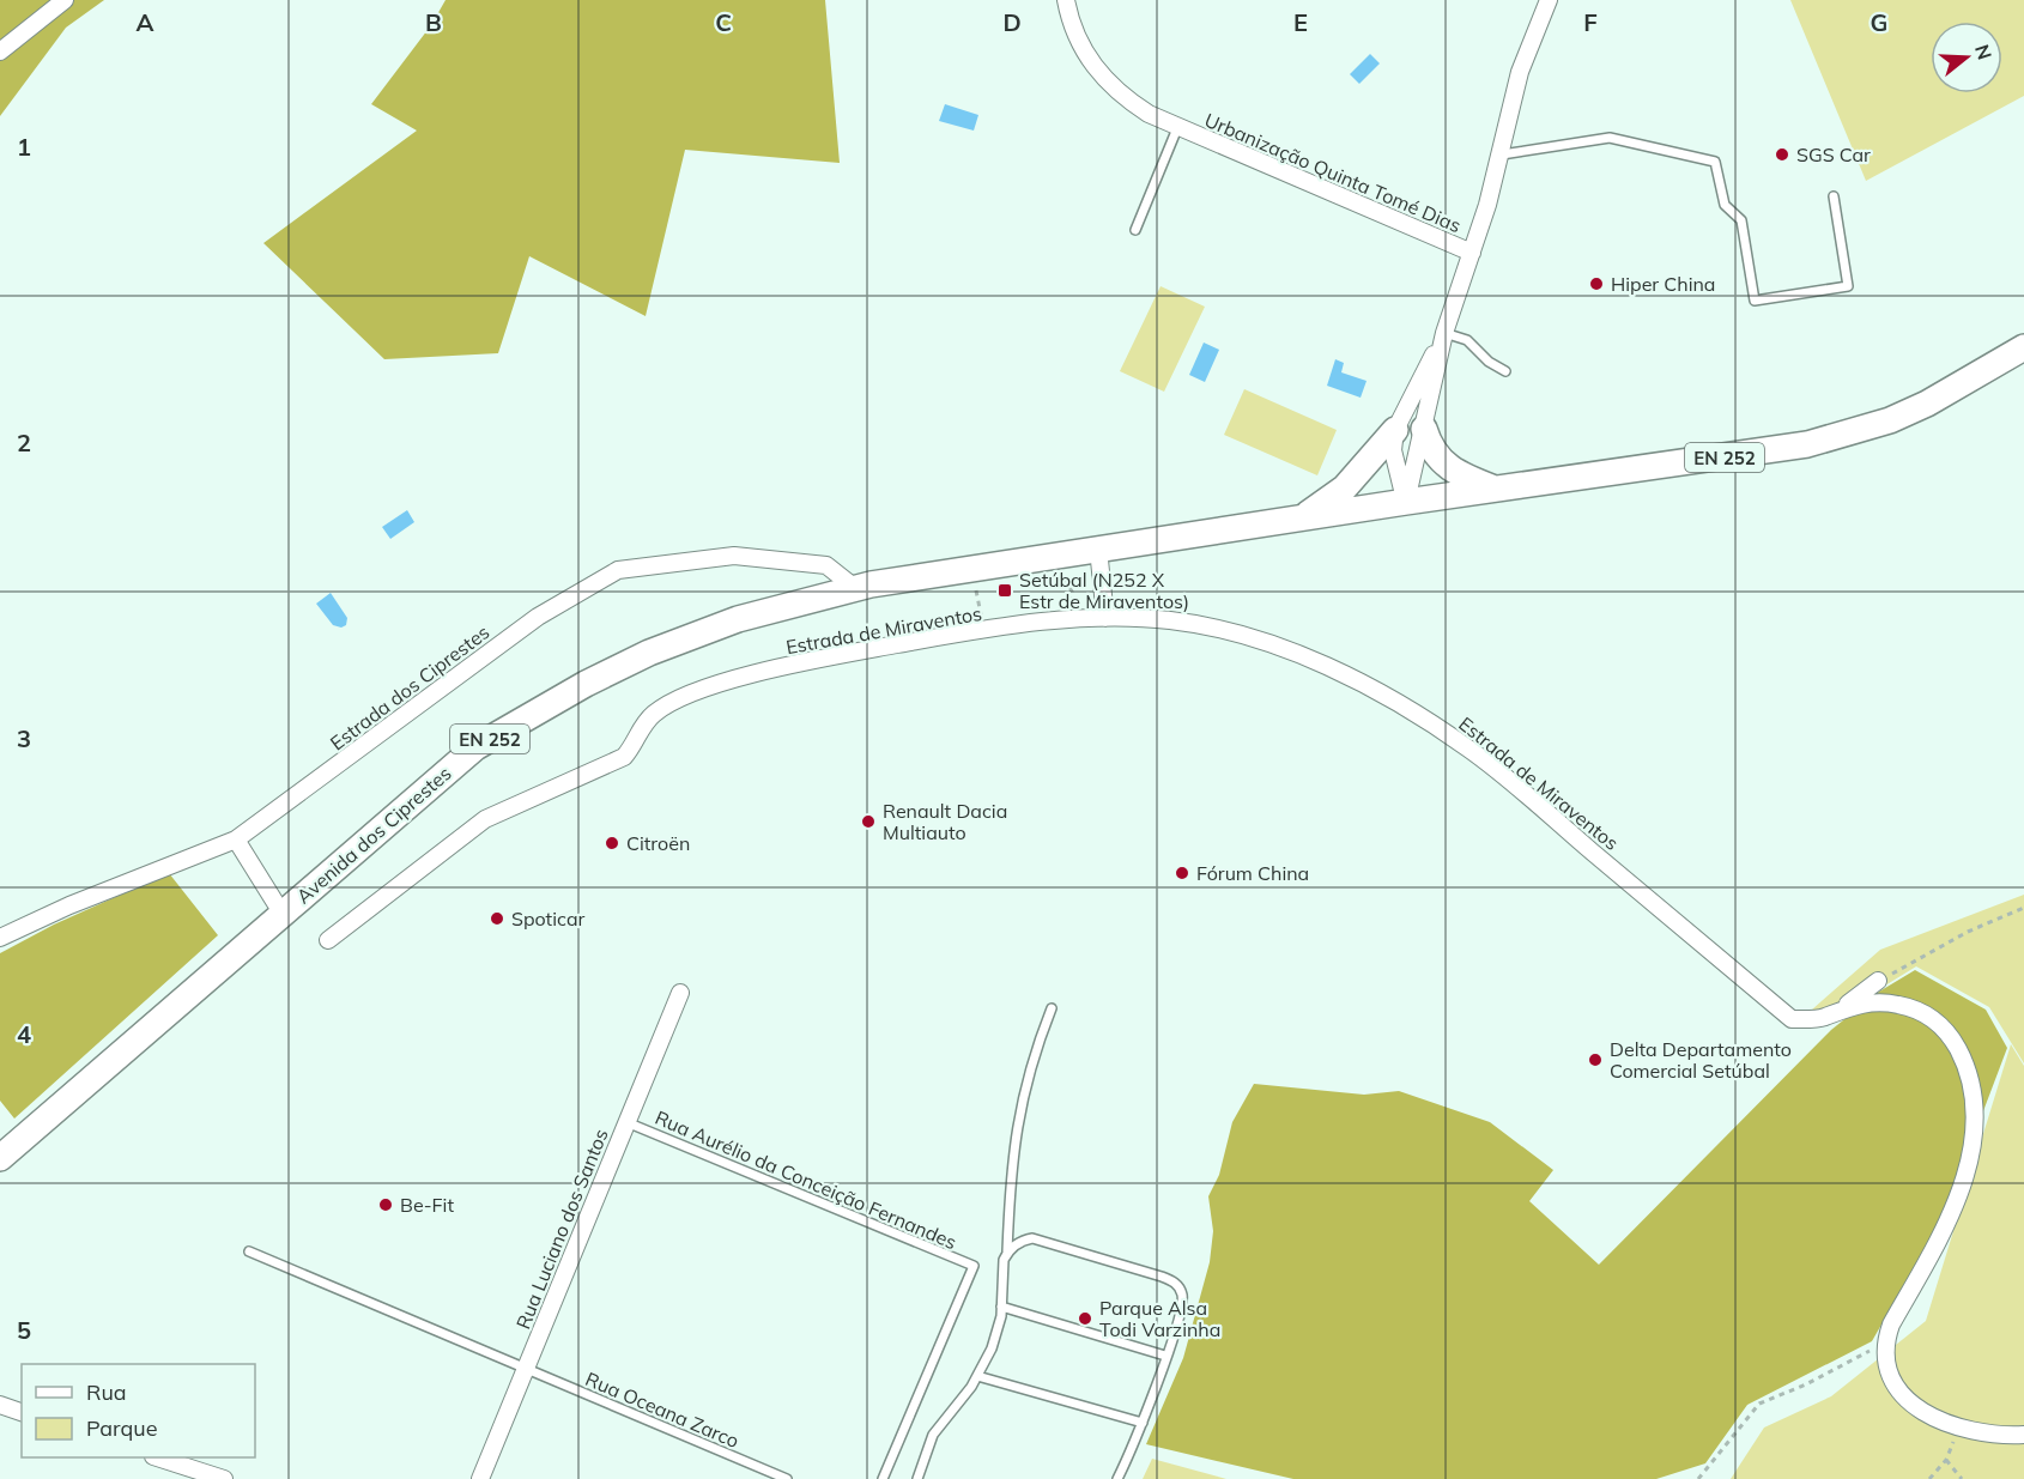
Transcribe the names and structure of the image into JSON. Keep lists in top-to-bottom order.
{
  "streets": {
    "main road": ["EN 252", "Avenida dos Ciprestes"],
    "street": [
      "Urbanização Quinta Tomé Dias",
      "Estrada de Miraventos",
      "Estrada dos Ciprestes",
      "Rua Luciano dos Santos"
    ],
    "lane": ["Rua Aurélio da Conceição Fernandes", "Rua Oceana Zarco"]
  },
  "crossings": [
    ["EN 252", "Avenida dos Ciprestes"],
    ["Estrada dos Ciprestes", "Avenida dos Ciprestes"],
    ["Rua Aurélio da Conceição Fernandes", "Rua Luciano dos Santos"],
    ["Rua Luciano dos Santos", "Rua Oceana Zarco"]
  ],
  "places": {
    "other": [
      "SGS Car",
      "Hiper China",
      "Renault Dacia Multiauto",
      "Citroën",
      "Fórum China",
      "Spoticar",
      "Delta Departamento Comercial Setúbal",
      "Be-Fit",
      "Parque Alsa Todi Varzinha"
    ],
    "transit": ["Setúbal (N252 X Estr de Miraventos)"]
  },
  "legend": ["Rua", "Parque"],
  "north": "right",
  "grid": {
    "columns": [
      "A",
      "B",
      "C",
      "D",
      "E",
      "F",
      "G"
    ],
    "rows": [
      "1",
      "2",
      "3",
      "4",
      "5"
    ]
  }
}
